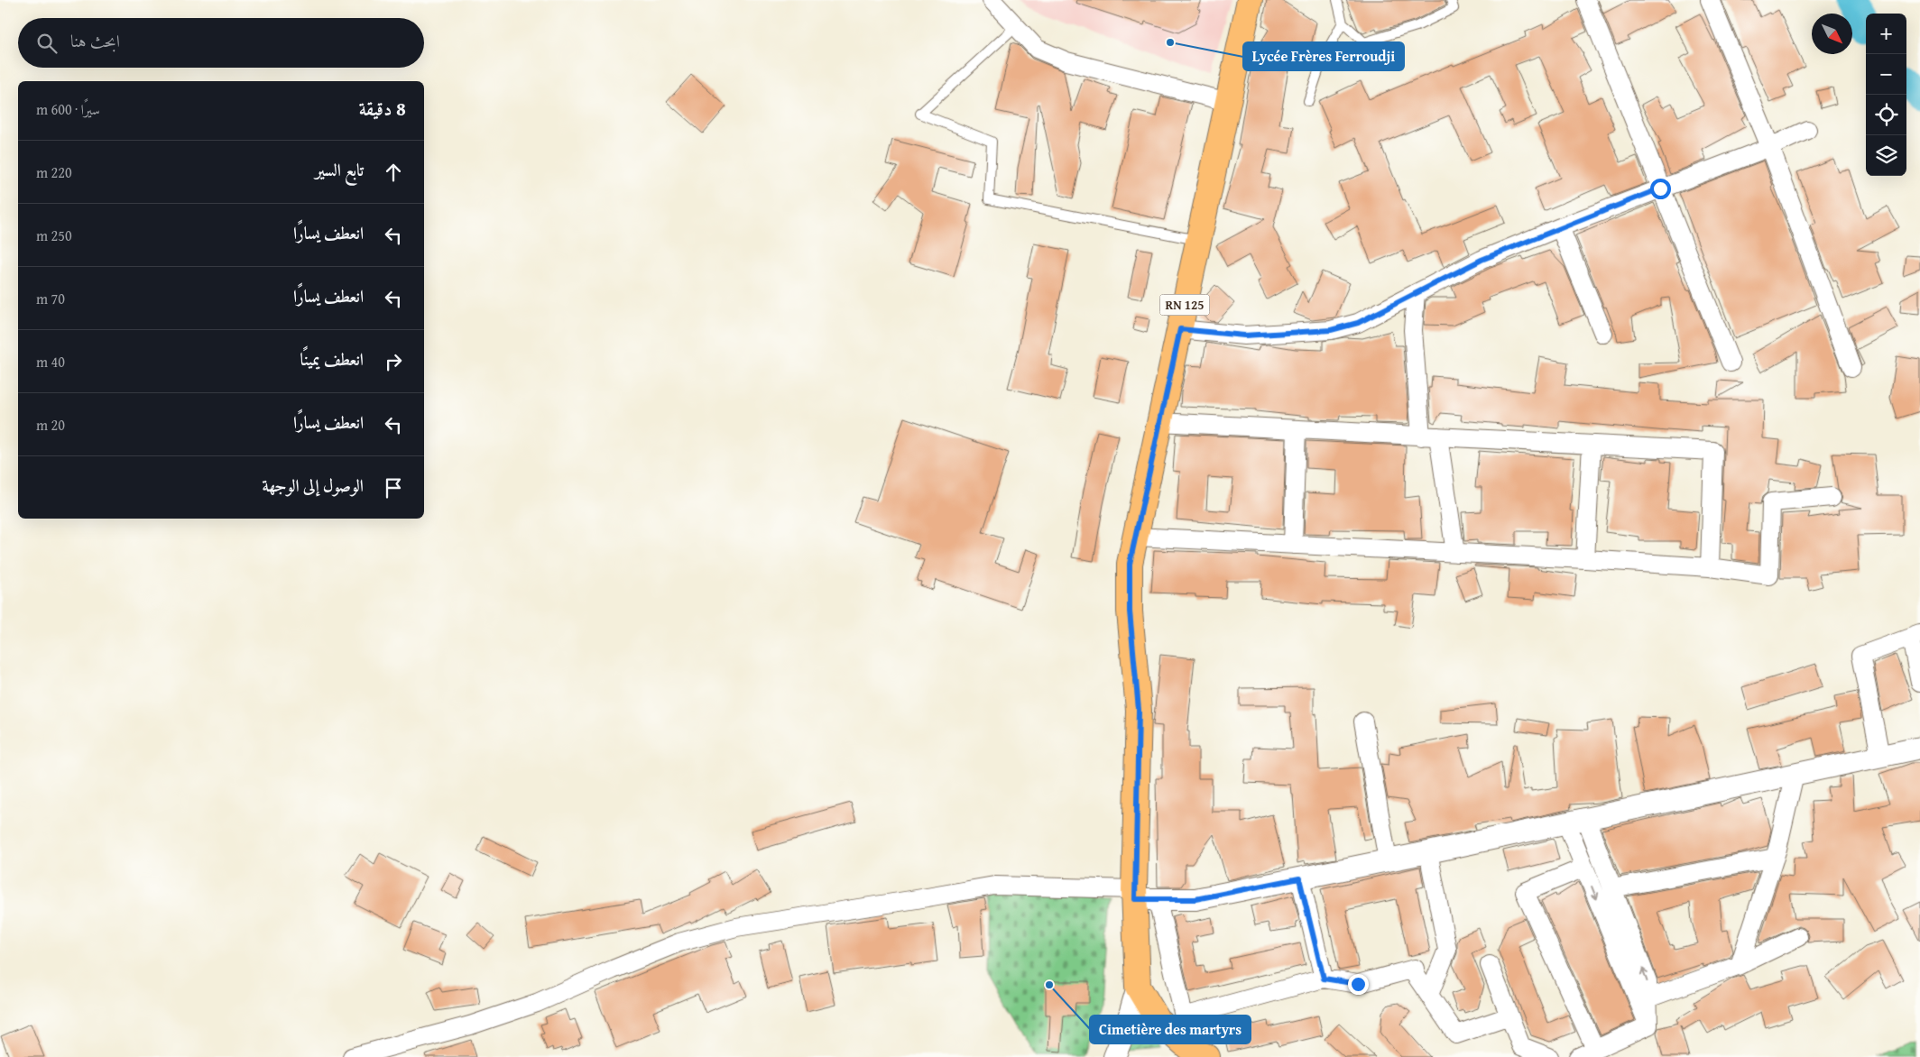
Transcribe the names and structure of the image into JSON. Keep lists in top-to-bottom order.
{
  "streets": {
    "main road": ["RN 125"]
  },
  "places": ["Lycée Frères Ferroudji", "Cimetière des martyrs"],
  "north": "bottom right",
  "page": {
    "map_buttons": ["+", "−"],
    "search": "ابحث هنا",
    "heading": ["8 دقيقة", "سيرًا · 600 m"],
    "list": [
      ["تابع السير", "220 m"],
      ["انعطف يسارًا", "250 m"],
      ["انعطف يسارًا", "70 m"],
      ["انعطف يمينًا", "40 m"],
      ["انعطف يسارًا", "20 m"],
      "الوصول إلى الوجهة"
    ]
  }
}
